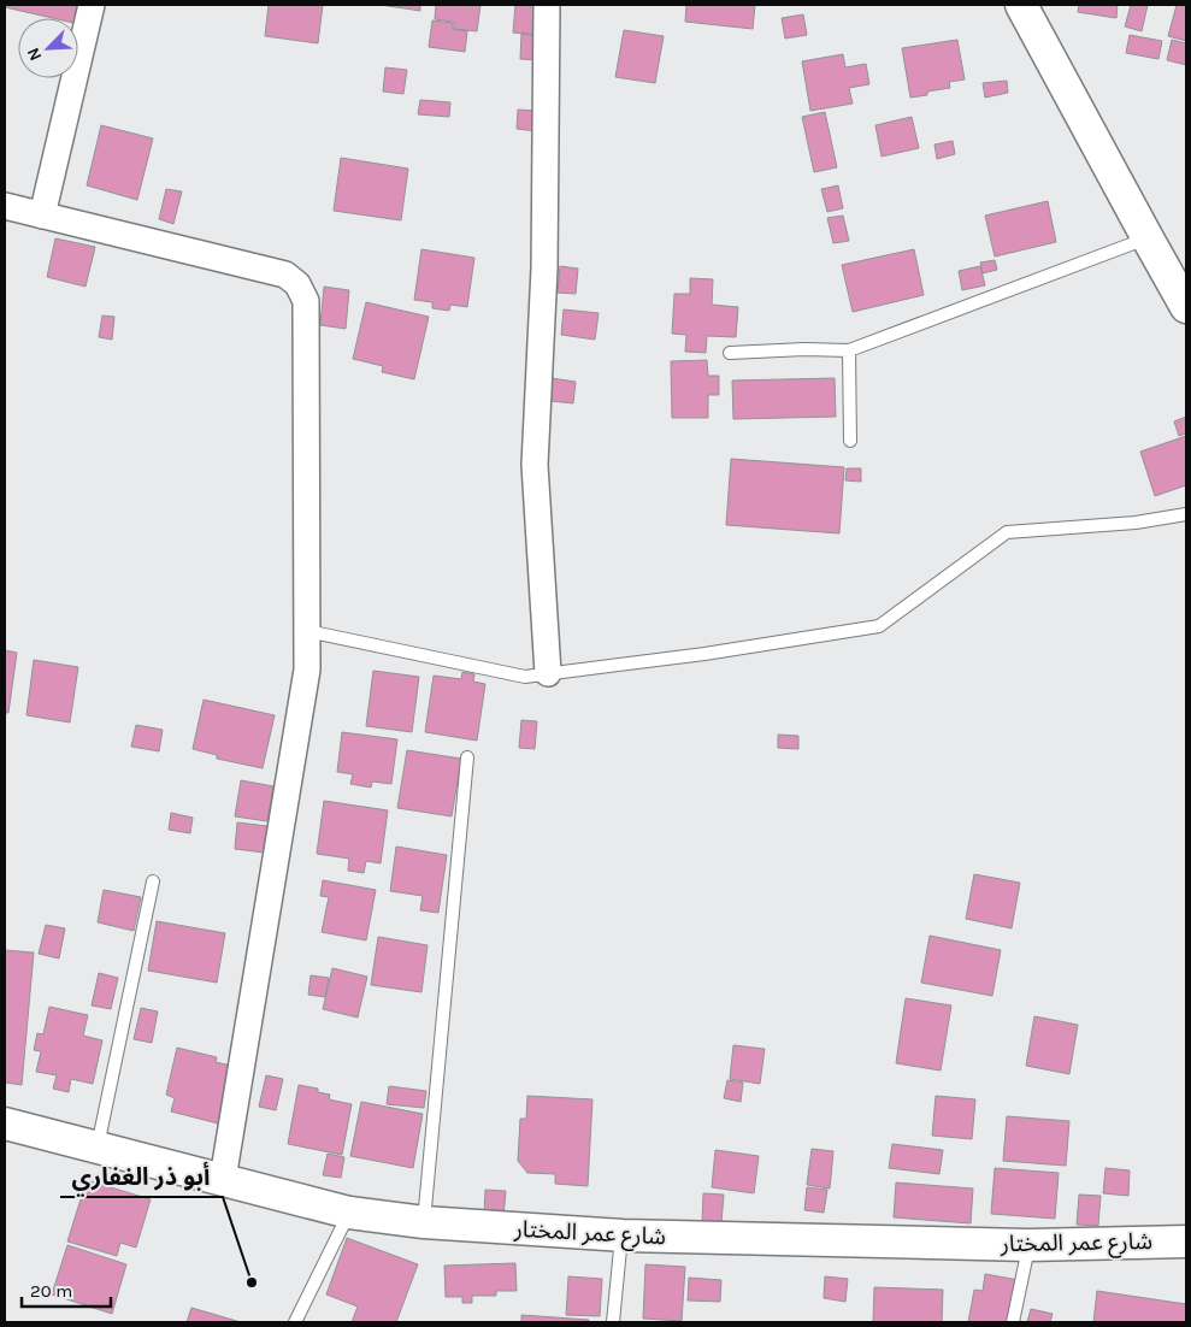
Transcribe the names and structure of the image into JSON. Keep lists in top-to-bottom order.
{
  "streets": {
    "street": ["شارع عمر المختار"]
  },
  "places": ["أبو ذر الغفاري"],
  "scale_bar": "20 m",
  "north": "bottom left"
}
